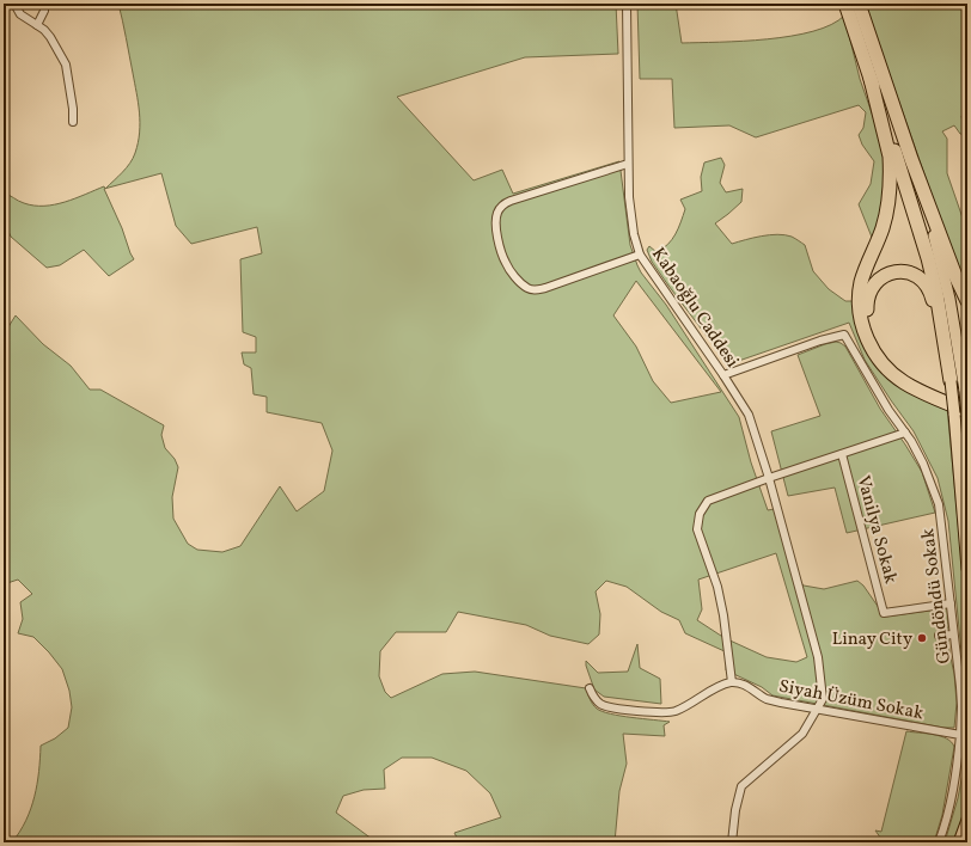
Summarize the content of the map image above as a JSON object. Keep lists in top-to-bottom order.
{
  "streets": {
    "street": [
      "Kabaoğlu Caddesi",
      "Vanilya Sokak",
      "Gündöndü Sokak",
      "Siyah Üzüm Sokak"
    ]
  },
  "crossings": [
    ["Kabaoğlu Caddesi", "Gündöndü Sokak"],
    ["Kabaoğlu Caddesi", "Siyah Üzüm Sokak"],
    ["Vanilya Sokak", "Gündöndü Sokak"],
    ["Gündöndü Sokak", "Siyah Üzüm Sokak"]
  ],
  "places": ["Linay City"]
}
